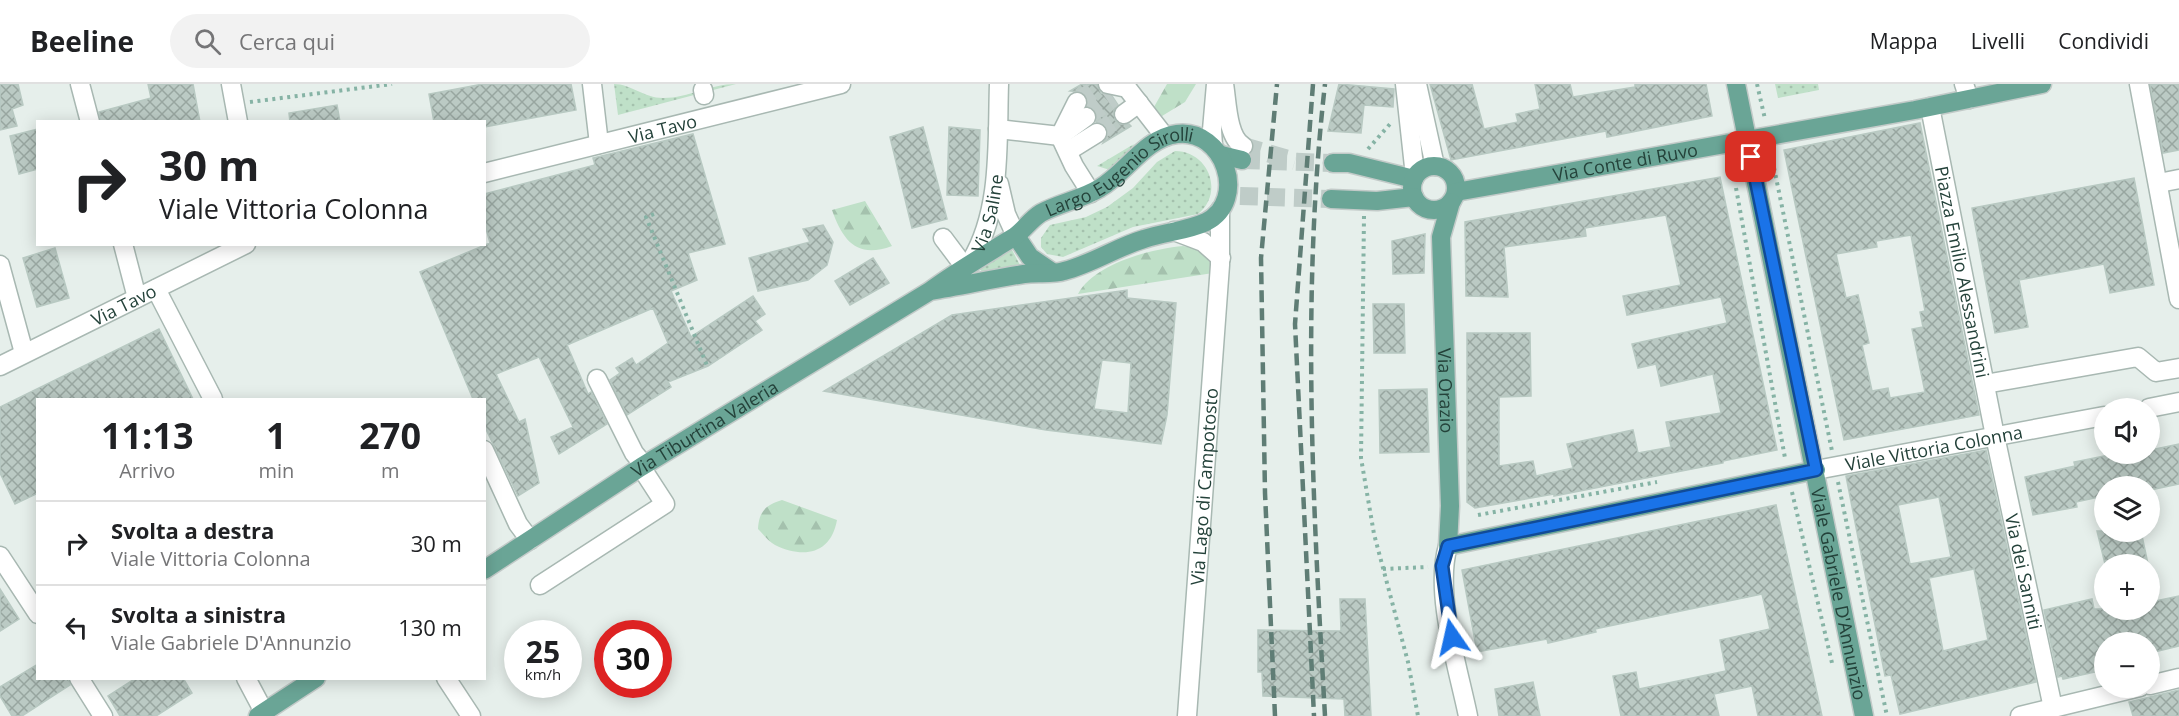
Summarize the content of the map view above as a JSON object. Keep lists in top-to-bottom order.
{
  "streets": {
    "main road": [
      "Via Conte di Ruvo",
      "Largo Eugenio Sirolli",
      "Via Orazio",
      "Via Tiburtina Valeria",
      "Viale Vittoria Colonna",
      "Viale Gabriele D'Annunzio"
    ],
    "street": [
      "Via Tavo",
      "Via Saline",
      "Piazza Emilio Alessandrini",
      "Via Lago di Campotosto",
      "Via dei Sanniti"
    ]
  },
  "crossings": [
    ["Via Conte di Ruvo", "Piazza Emilio Alessandrini"],
    ["Via Conte di Ruvo", "Via Orazio"],
    ["Via Conte di Ruvo", "Viale Gabriele D'Annunzio"],
    ["Largo Eugenio Sirolli", "Via Saline"],
    ["Largo Eugenio Sirolli", "Via Tiburtina Valeria"],
    ["Largo Eugenio Sirolli", "Via Lago di Campotosto"],
    ["Via Saline", "Via Tiburtina Valeria"],
    ["Piazza Emilio Alessandrini", "Viale Vittoria Colonna"],
    ["Piazza Emilio Alessandrini", "Via dei Sanniti"],
    ["Via Orazio", "Viale Vittoria Colonna"],
    ["Viale Vittoria Colonna", "Via dei Sanniti"],
    ["Viale Vittoria Colonna", "Viale Gabriele D'Annunzio"]
  ],
  "page": {
    "header": "Beeline",
    "search": "Cerca qui",
    "nav": ["Mappa", "Livelli", "Condividi"],
    "turn": ["30 m", "Viale Vittoria Colonna"],
    "map_buttons": ["+", "−"],
    "eta": [
      "11:13",
      "Arrivo",
      "1",
      "min",
      "270",
      "m"
    ],
    "list": [
      {
        "name": "Svolta a destra",
        "note": "Viale Vittoria Colonna",
        "value": "30 m"
      },
      {
        "name": "Svolta a sinistra",
        "note": "Viale Gabriele D'Annunzio",
        "value": "130 m"
      }
    ],
    "speed": "25 km/h",
    "limit": "30"
  }
}
